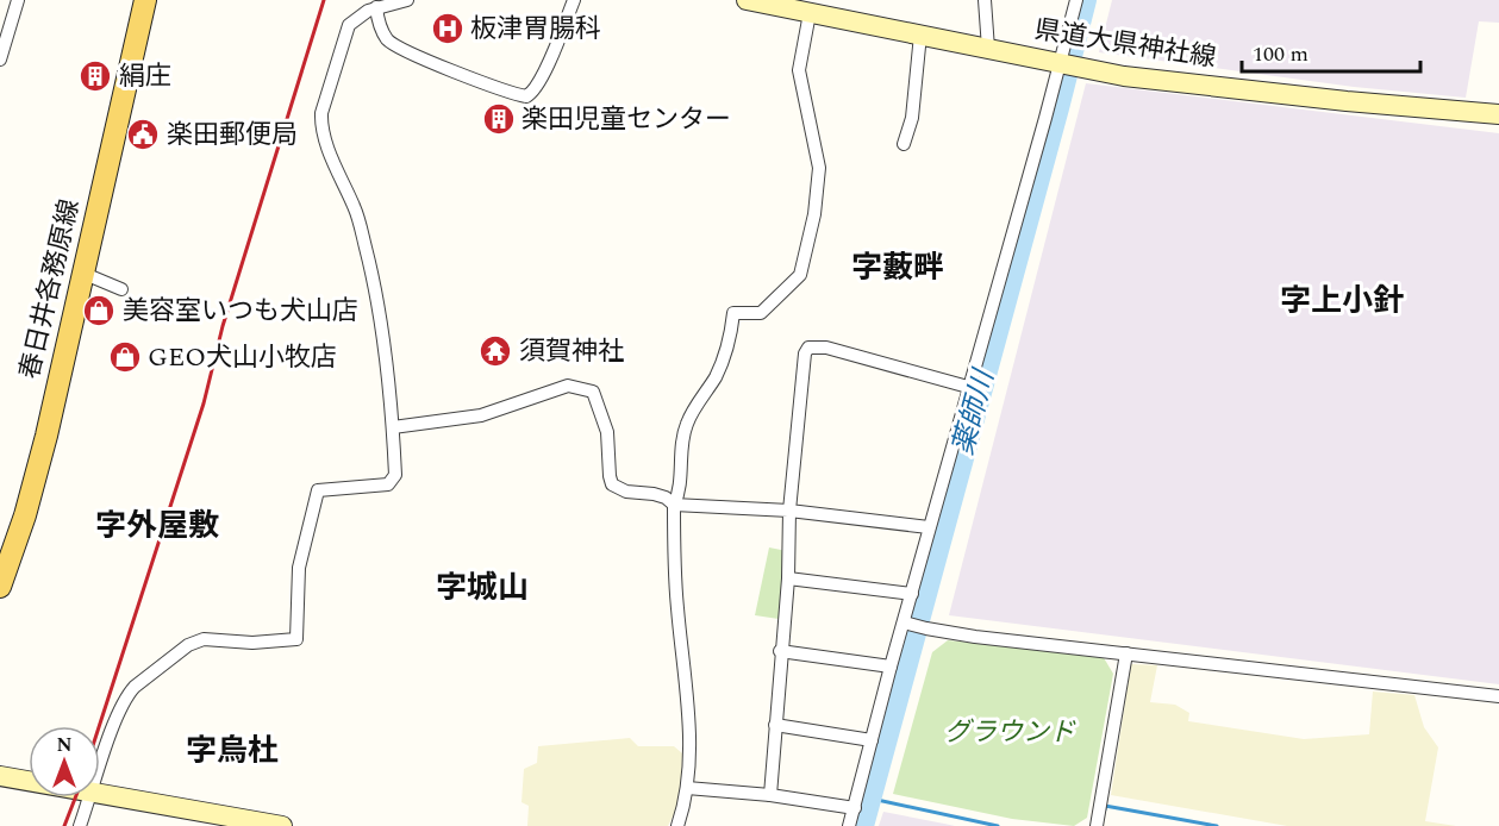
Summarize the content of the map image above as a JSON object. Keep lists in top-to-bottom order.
{
  "streets": {
    "main road": ["県道大県神社線", "春日井各務原線"]
  },
  "districts": [
    "字藪畔",
    "字上小針",
    "字外屋敷",
    "字城山",
    "字烏杜"
  ],
  "water": ["薬師川"],
  "parks": ["グラウンド"],
  "places": {
    "hospital": ["板津胃腸科"],
    "building": ["絹庄", "楽田児童センター"],
    "public building": ["楽田郵便局"],
    "shop": ["美容室いつも犬山店", "GEO犬山小牧店"],
    "temple": ["須賀神社"]
  },
  "scale_bar": "100 m",
  "north": "top"
}
